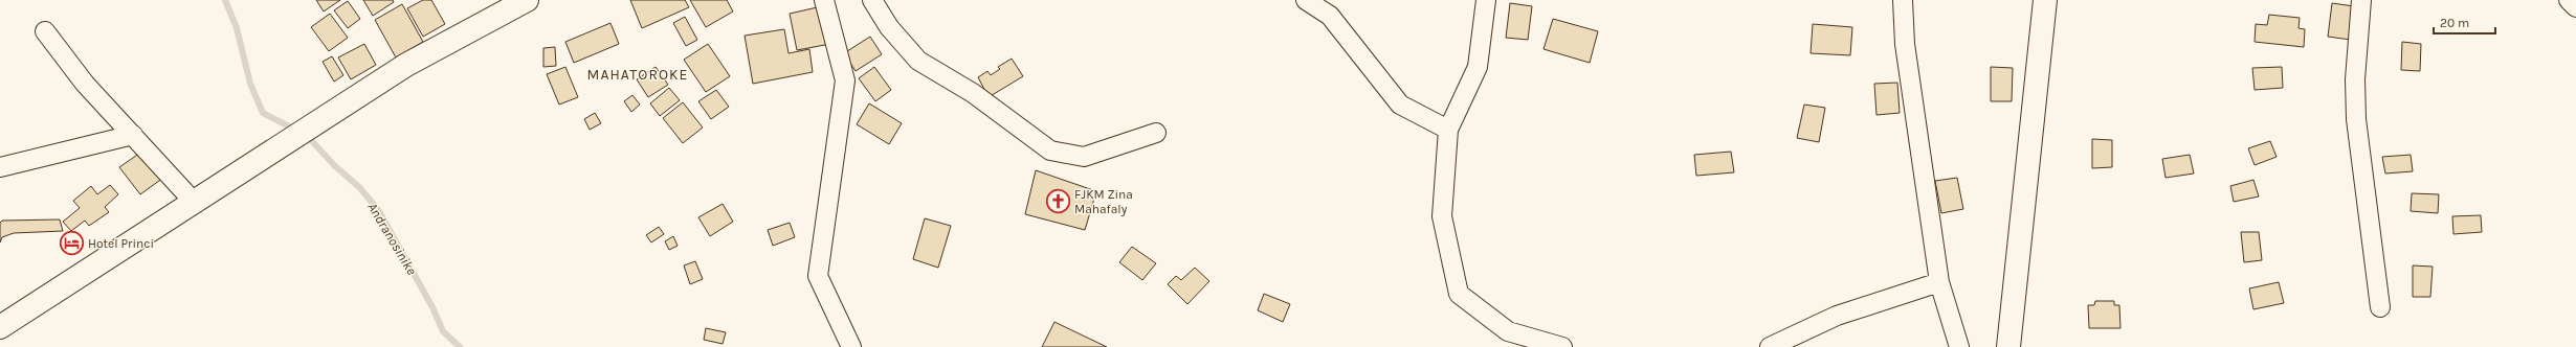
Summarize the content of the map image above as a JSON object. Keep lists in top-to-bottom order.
{
  "districts": ["MAHATOROKE"],
  "water": ["Andranosinike"],
  "places": {
    "church": ["FJKM Zina Mahafaly"],
    "hotel": ["Hotel Princi"]
  },
  "scale_bar": "20 m"
}
